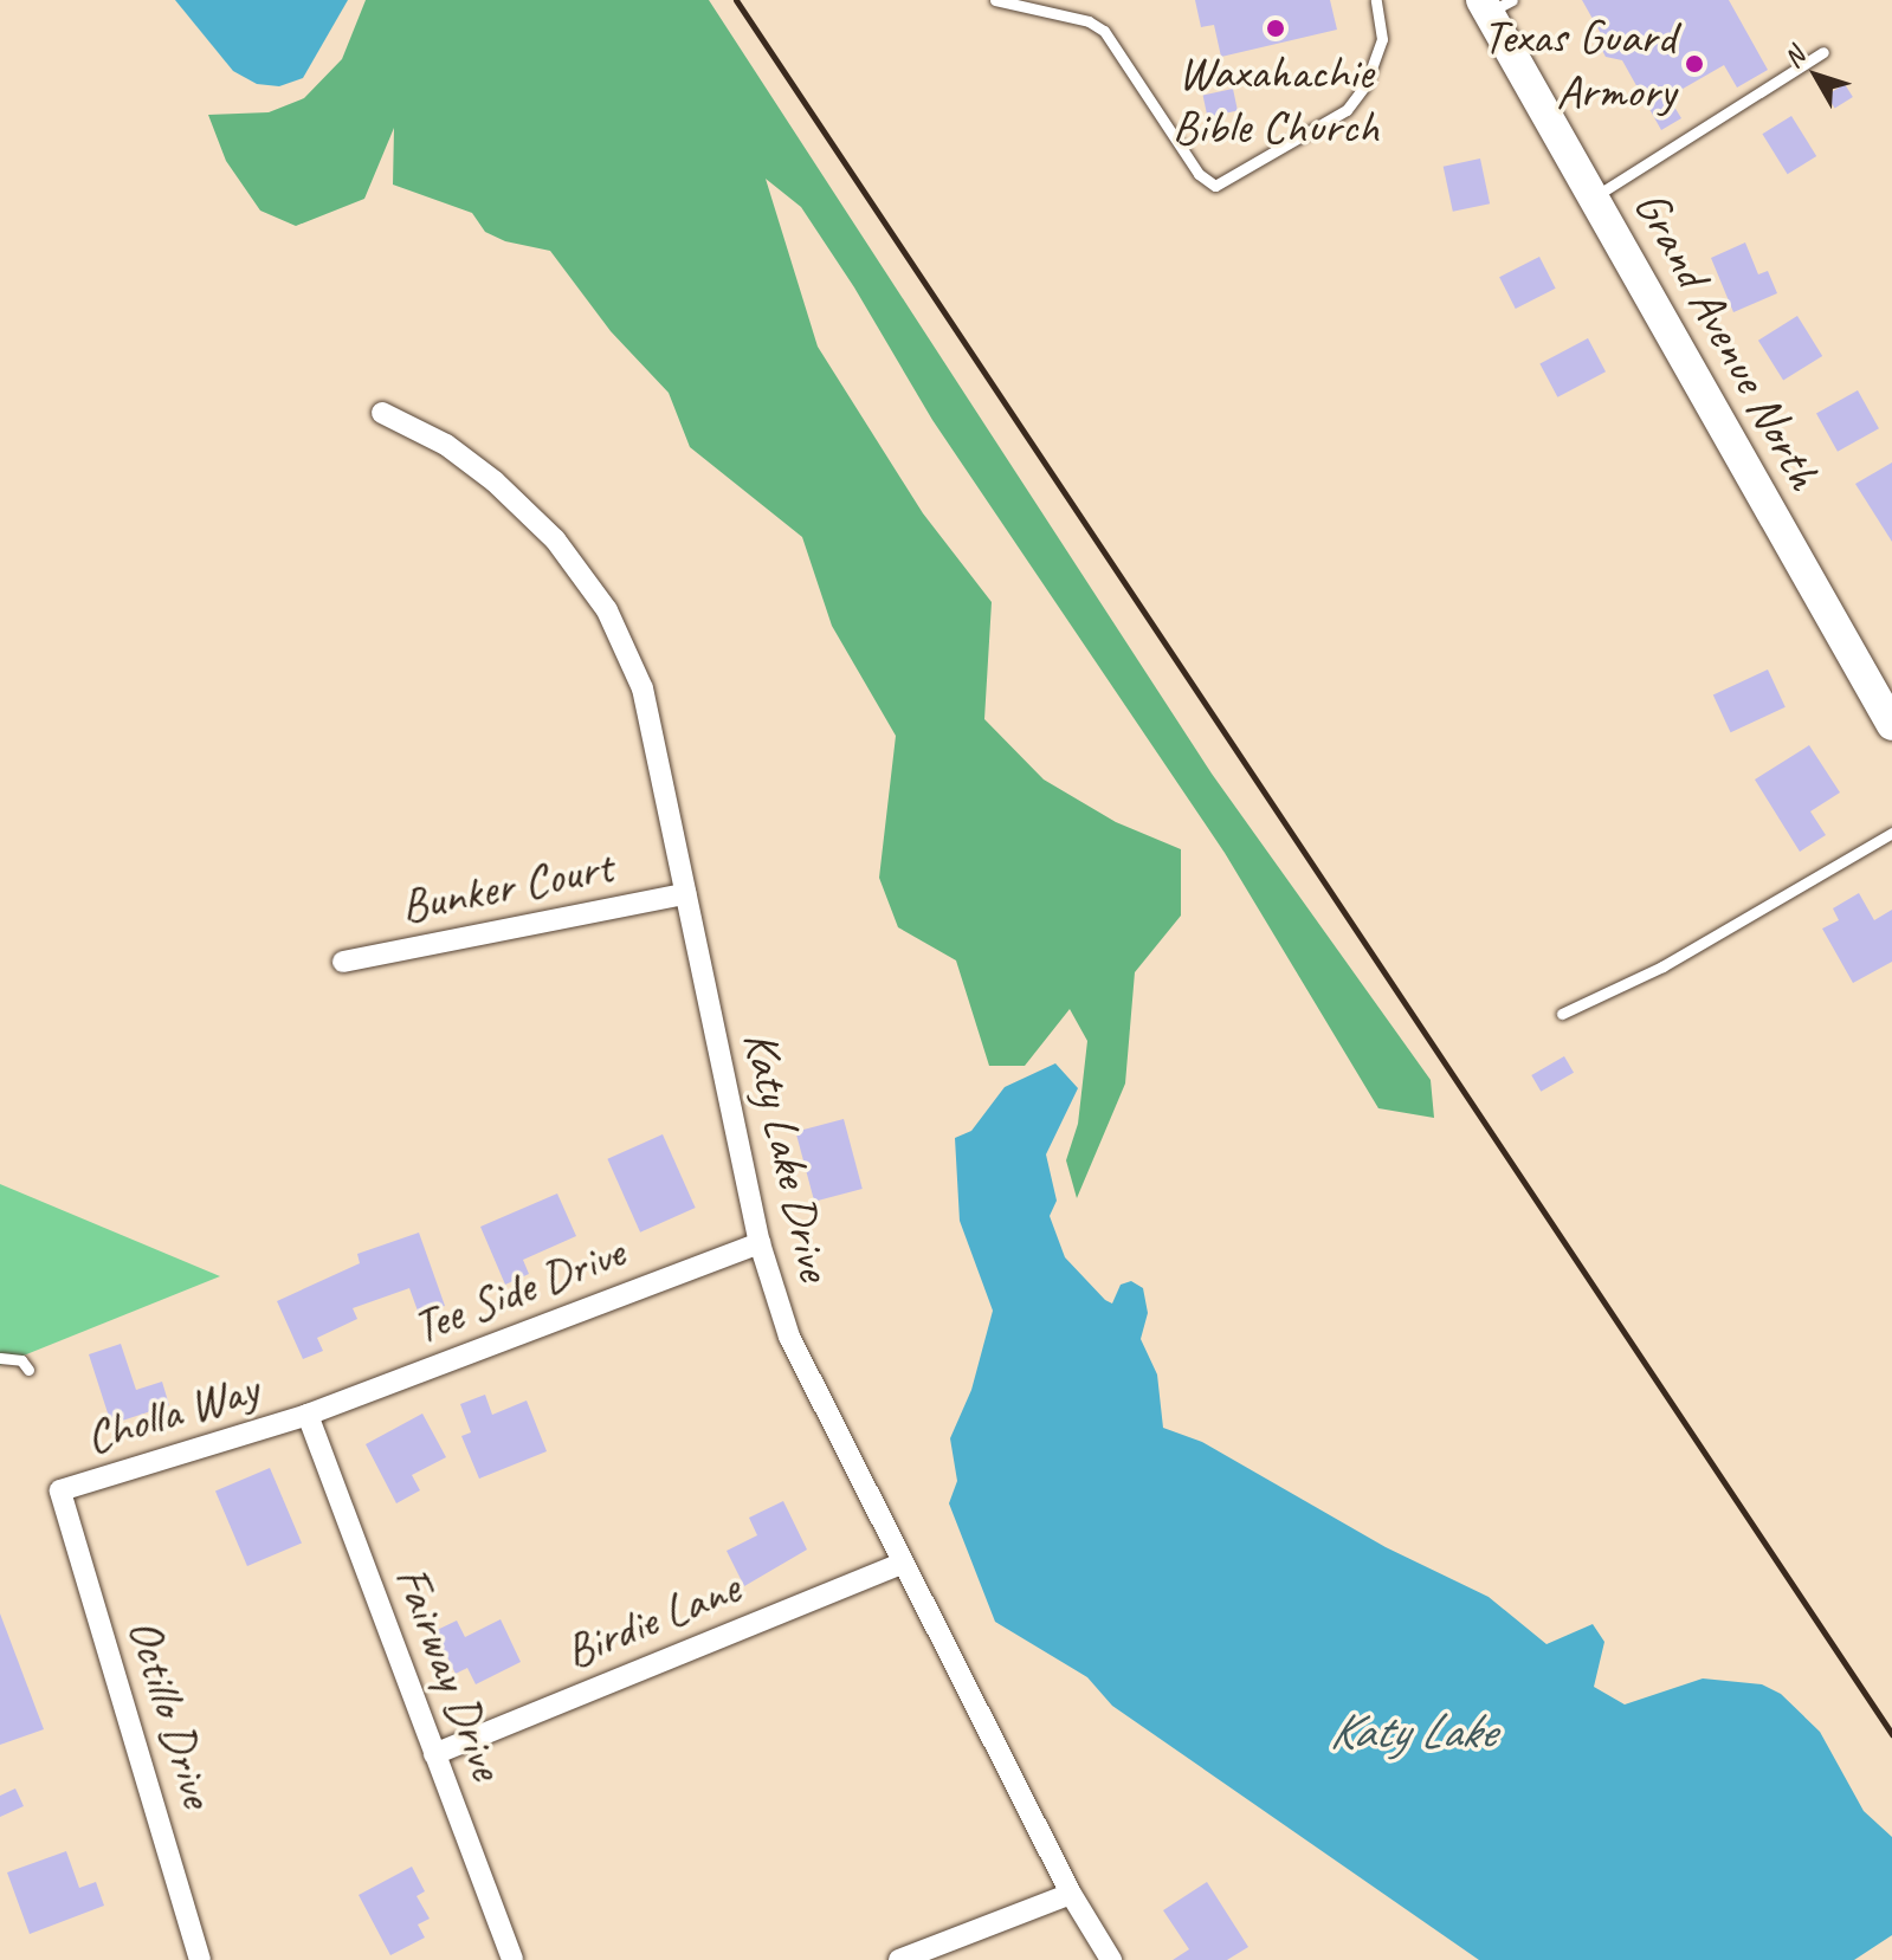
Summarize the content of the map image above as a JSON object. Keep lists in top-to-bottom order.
{
  "streets": {
    "main road": ["Grand Avenue North"],
    "street": [
      "Bunker Court",
      "Katy Lake Drive",
      "Tee Side Drive",
      "Cholla Way",
      "Birdie Lane",
      "Fairway Drive",
      "Octillo Drive"
    ]
  },
  "crossings": [
    ["Bunker Court", "Katy Lake Drive"],
    ["Katy Lake Drive", "Tee Side Drive"],
    ["Katy Lake Drive", "Birdie Lane"],
    ["Tee Side Drive", "Cholla Way"],
    ["Tee Side Drive", "Fairway Drive"],
    ["Cholla Way", "Fairway Drive"],
    ["Cholla Way", "Octillo Drive"],
    ["Birdie Lane", "Fairway Drive"]
  ],
  "water": ["Katy Lake"],
  "places": ["Waxahachie Bible Church", "Texas Guard Armory"],
  "north": "top left"
}
